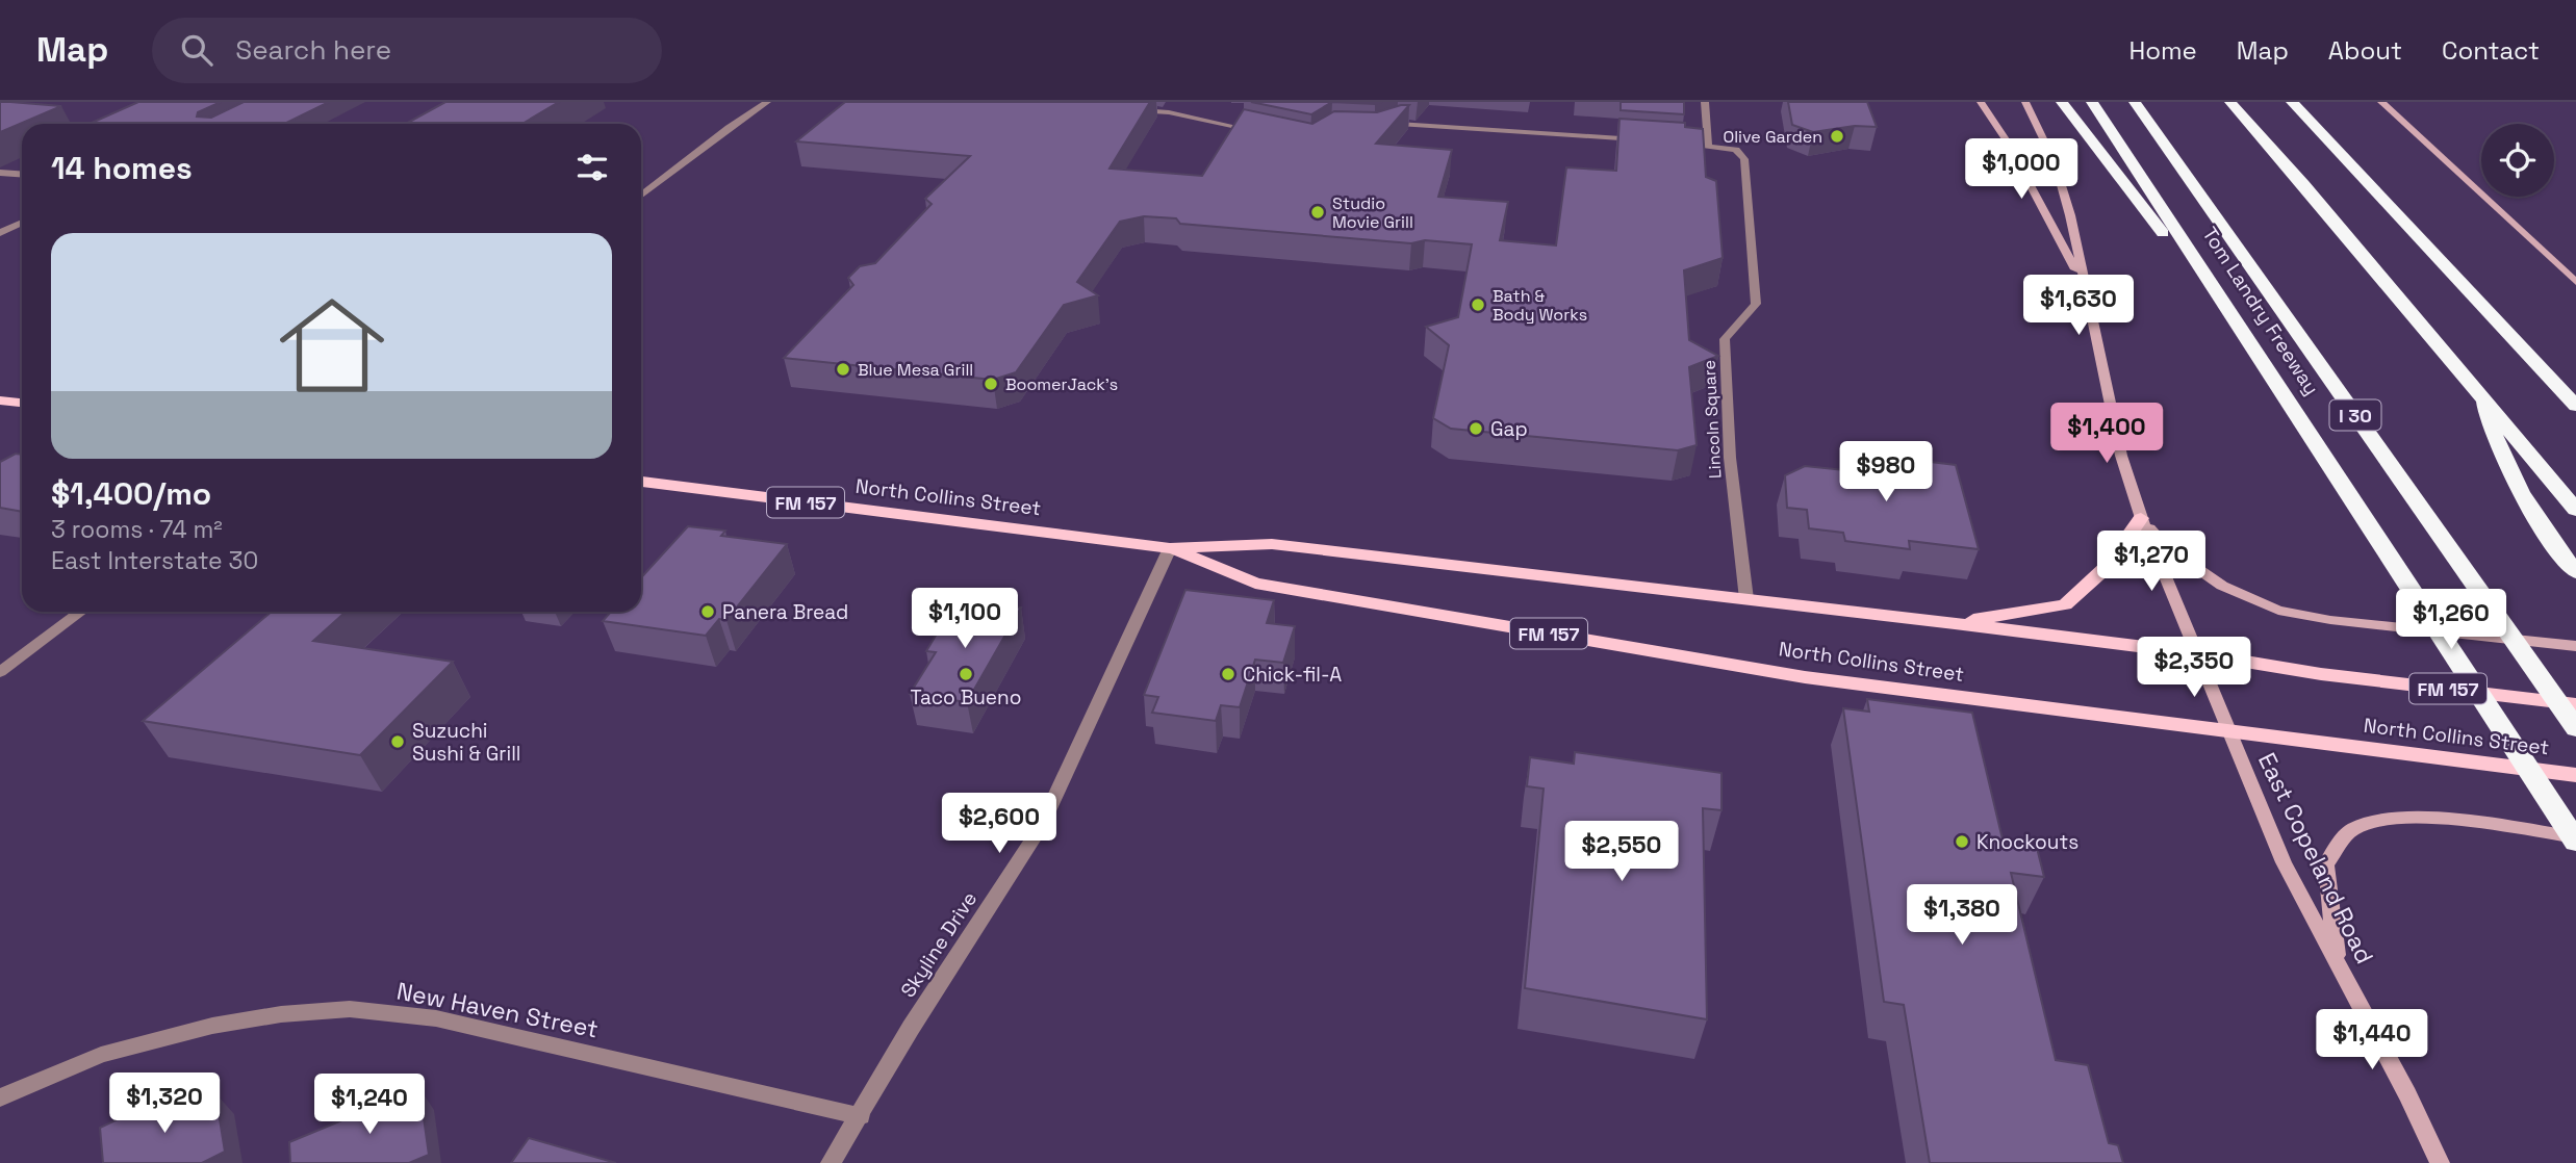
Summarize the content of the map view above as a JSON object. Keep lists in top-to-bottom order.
{
  "streets": {
    "highway": ["Tom Landry Freeway", "I 30"],
    "main road": ["North Collins Street", "FM 157", "East Copeland Road"],
    "street": ["Lincoln Square", "Skyline Drive", "New Haven Street"]
  },
  "crossings": [
    ["Lincoln Square", "North Collins Street"],
    ["North Collins Street", "East Copeland Road"],
    ["North Collins Street", "Skyline Drive"],
    ["Skyline Drive", "New Haven Street"]
  ],
  "places": [
    "Olive Garden",
    "Studio Movie Grill",
    "Bath & Body Works",
    "Blue Mesa Grill",
    "BoomerJack's",
    "Gap",
    "Panera Bread",
    "Taco Bueno",
    "Chick-fil-A",
    "Suzuchi Sushi & Grill",
    "Knockouts"
  ],
  "page": {
    "header": "Map",
    "search": "Search here",
    "nav": [
      "Home",
      "Map",
      "About",
      "Contact"
    ],
    "heading": "14 homes",
    "price": [
      "$1,000",
      "$1,630",
      "$1,400",
      "$980",
      "$1,270",
      "$1,100",
      "$1,260",
      "$2,350",
      "$2,600",
      "$2,550",
      "$1,380",
      "$1,440",
      "$1,320",
      "$1,240"
    ],
    "list": [
      {
        "name": "$1,400/mo",
        "note": "3 rooms · 74 m² · East Interstate 30"
      }
    ]
  }
}
